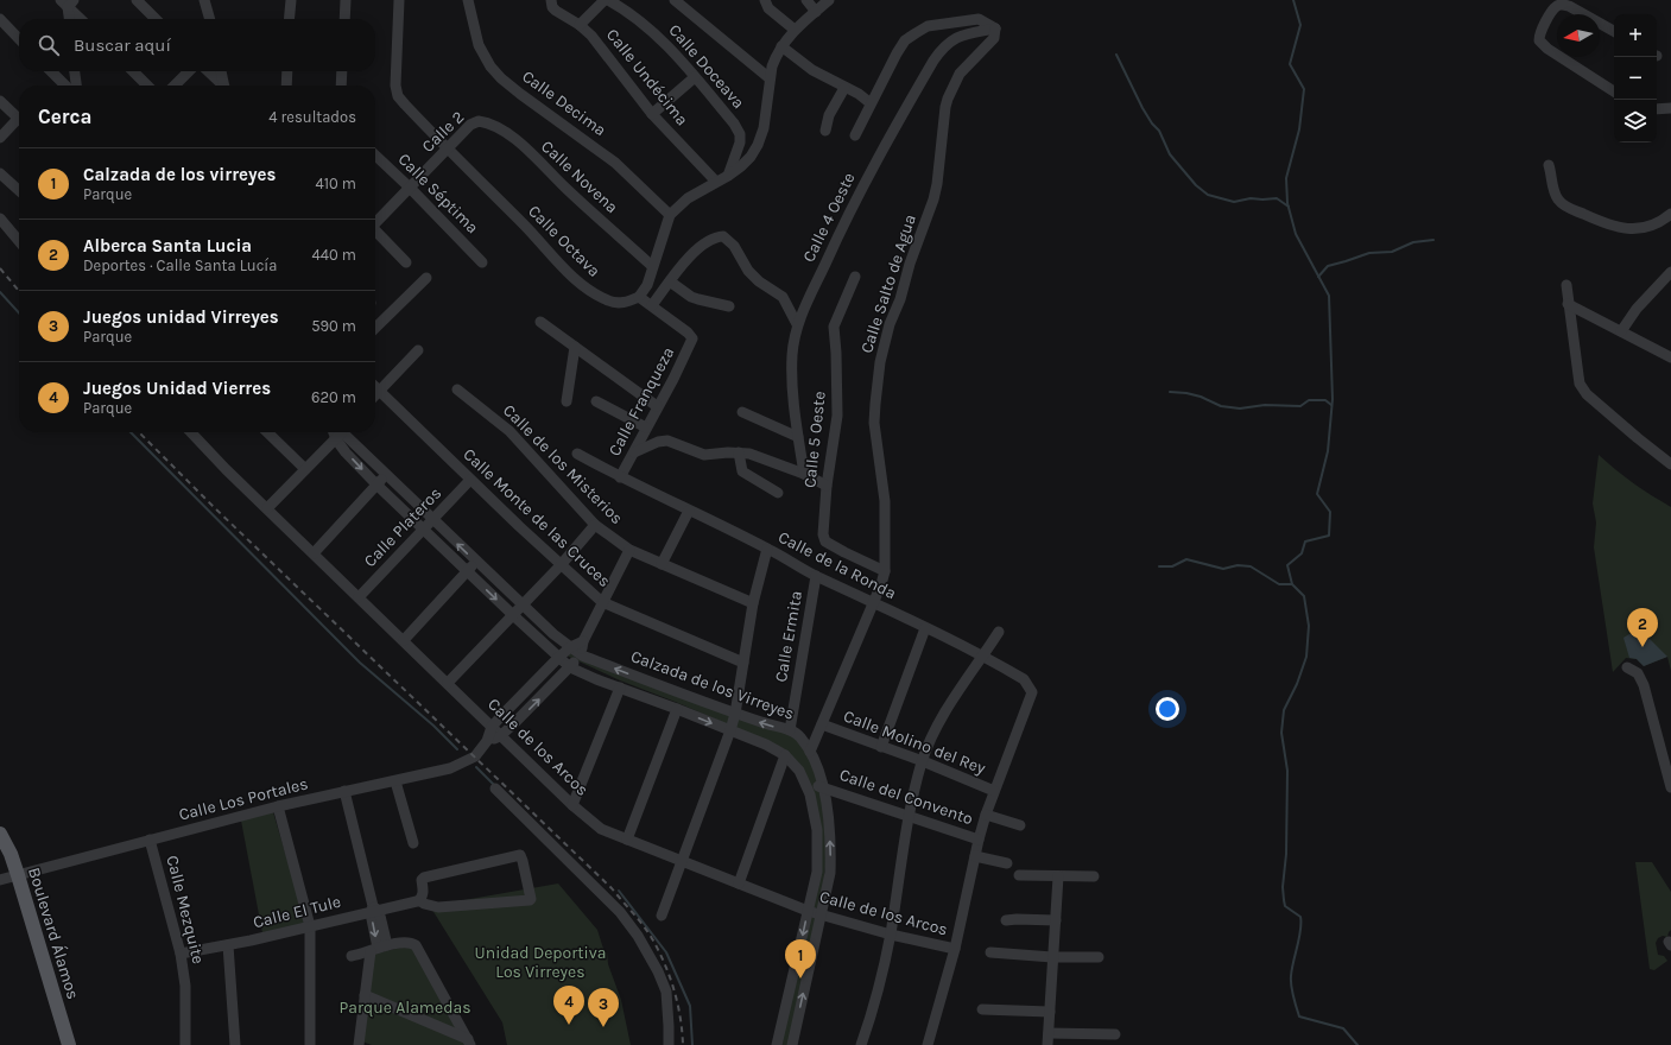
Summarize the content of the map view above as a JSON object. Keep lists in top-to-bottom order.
{
  "streets": {
    "main road": ["Boulevard Álamos"],
    "street": [
      "Calle Doceava",
      "Calle Undécima",
      "Calle Decima",
      "Calle 2",
      "Calle Novena",
      "Calle Séptima",
      "Calle 4 Oeste",
      "Calle Octava",
      "Calle Salto de Agua",
      "Calle Franqueza",
      "Calle 5 Oeste",
      "Calle de los Misterios",
      "Calle Monte de las Cruces",
      "Calle Plateros",
      "Calle de la Ronda",
      "Calle Ermita",
      "Calzada de los Virreyes",
      "Calle Molino del Rey",
      "Calle de los Arcos",
      "Calle del Convento",
      "Calle Los Portales",
      "Calle Mezquite",
      "Calle El Tule"
    ]
  },
  "crossings": [
    ["Calle 2", "Calle Novena"],
    ["Calle 2", "Calle Séptima"],
    ["Calle 2", "Calle Octava"],
    ["Calle 4 Oeste", "Calle Salto de Agua"],
    ["Calle Salto de Agua", "Calle 5 Oeste"],
    ["Calle Salto de Agua", "Calle de la Ronda"],
    ["Calle Salto de Agua", "Calzada de los Virreyes"],
    ["Calle Salto de Agua", "Calle Molino del Rey"],
    ["Calle Franqueza", "Calle de la Ronda"],
    ["Calle Monte de las Cruces", "Calle Plateros"],
    ["Calle Plateros", "Calle de los Arcos"],
    ["Calle de la Ronda", "Calle Ermita"],
    ["Calle de la Ronda", "Calle Molino del Rey"],
    ["Calle Ermita", "Calzada de los Virreyes"],
    ["Calzada de los Virreyes", "Calle de los Arcos"],
    ["Calzada de los Virreyes", "Calle del Convento"],
    ["Calzada de los Virreyes", "Calle Los Portales"],
    ["Calle de los Arcos", "Calle Los Portales"],
    ["Calle Los Portales", "Calle Mezquite"],
    ["Calle Los Portales", "Boulevard Álamos"],
    ["Calle Mezquite", "Calle El Tule"]
  ],
  "parks": ["Unidad Deportiva Los Virreyes", "Parque Alamedas"],
  "north": "left",
  "page": {
    "map_buttons": ["+", "−"],
    "search": "Buscar aquí",
    "heading": ["Cerca", "4 resultados"],
    "list": [
      {
        "mark": "1",
        "name": "Calzada de los virreyes",
        "note": "Parque",
        "value": "410 m"
      },
      {
        "mark": "2",
        "name": "Alberca Santa Lucia",
        "note": "Deportes · Calle Santa Lucía",
        "value": "440 m"
      },
      {
        "mark": "3",
        "name": "Juegos unidad Virreyes",
        "note": "Parque",
        "value": "590 m"
      },
      {
        "mark": "4",
        "name": "Juegos Unidad Vierres",
        "note": "Parque",
        "value": "620 m"
      }
    ],
    "pins": [
      "2",
      "1",
      "4",
      "3"
    ]
  }
}
